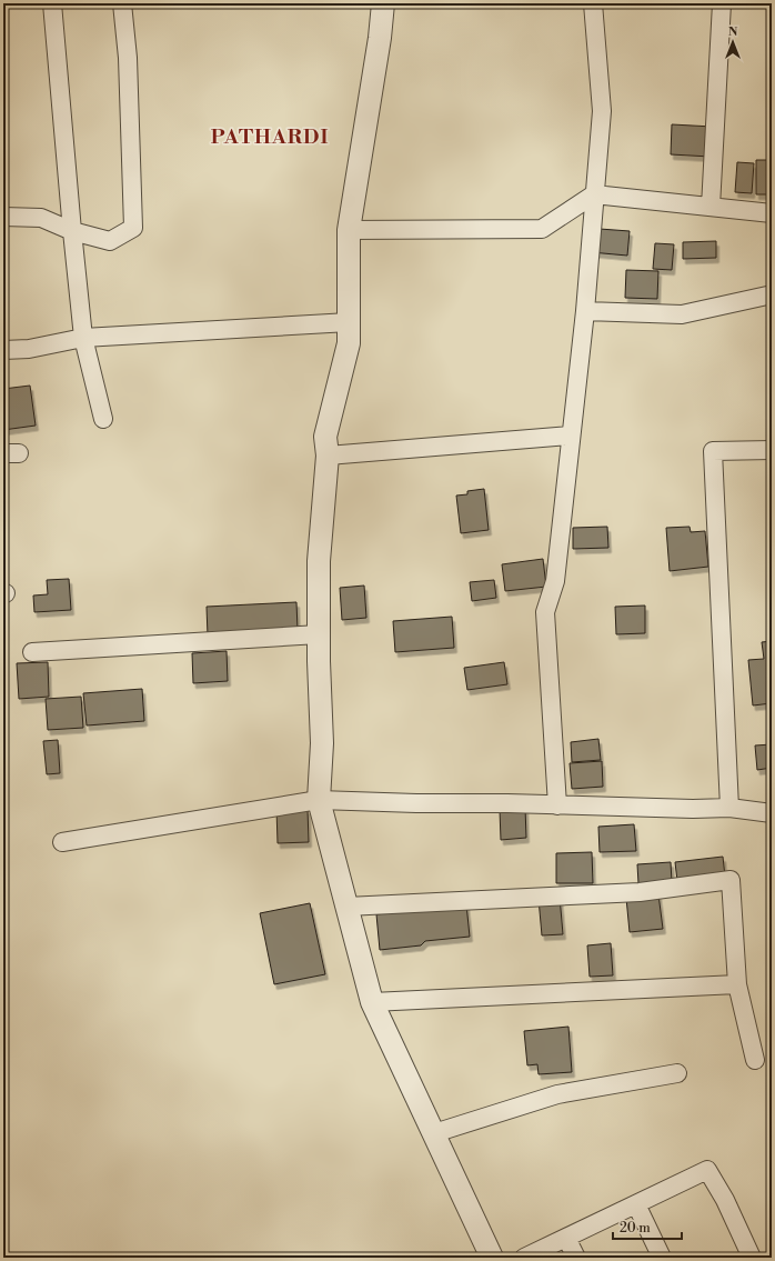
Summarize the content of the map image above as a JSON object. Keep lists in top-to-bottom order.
{
  "districts": ["PATHARDI"],
  "scale_bar": "20 m",
  "north": "top"
}
